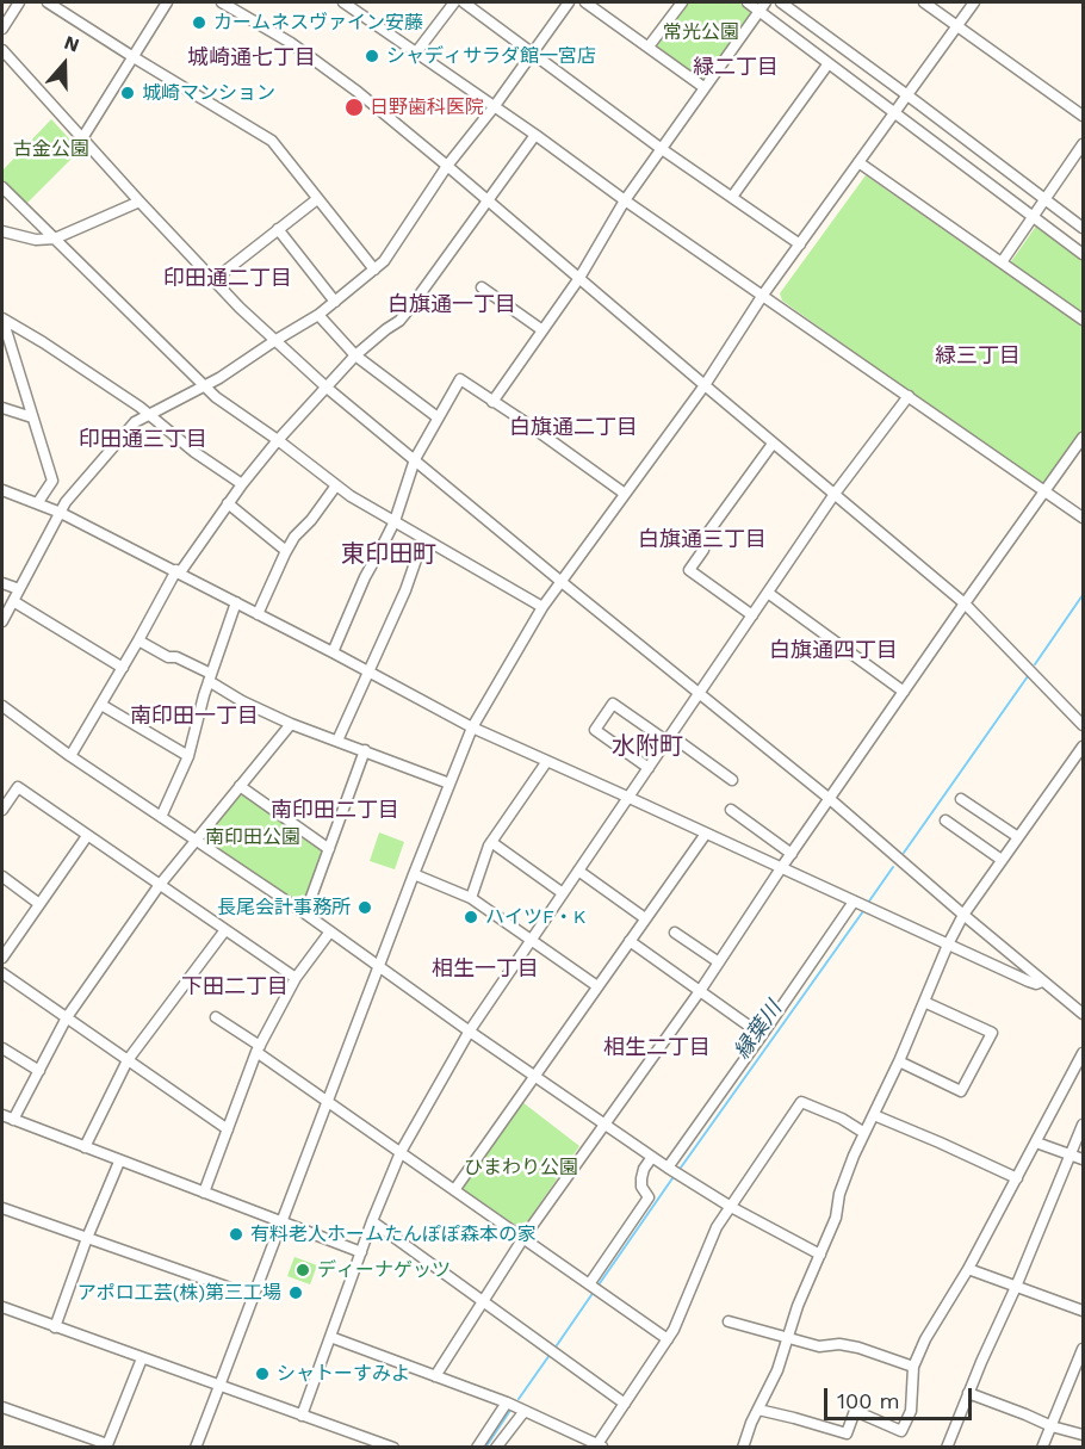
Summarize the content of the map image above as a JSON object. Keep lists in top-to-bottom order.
{
  "districts": [
    "城崎通七丁目",
    "緑二丁目",
    "印田通二丁目",
    "白旗通一丁目",
    "緑三丁目",
    "白旗通二丁目",
    "印田通三丁目",
    "白旗通三丁目",
    "東印田町",
    "白旗通四丁目",
    "南印田一丁目",
    "水附町",
    "南印田二丁目",
    "相生一丁目",
    "下田二丁目",
    "相生二丁目"
  ],
  "water": ["縁葉川"],
  "parks": [
    "常光公園",
    "古金公園",
    "南印田公園",
    "ひまわり公園"
  ],
  "places": [
    "カームネスヴァイン安藤",
    "シャディサラダ館一宮店",
    "城崎マンション",
    "日野歯科医院",
    "長尾会計事務所",
    "ハイツF・K",
    "有料老人ホームたんぽぽ森本の家",
    "ディーナゲッツ",
    "アポロ工芸(株)第三工場",
    "シャトーすみよ"
  ],
  "scale_bar": "100 m",
  "north": "top"
}
